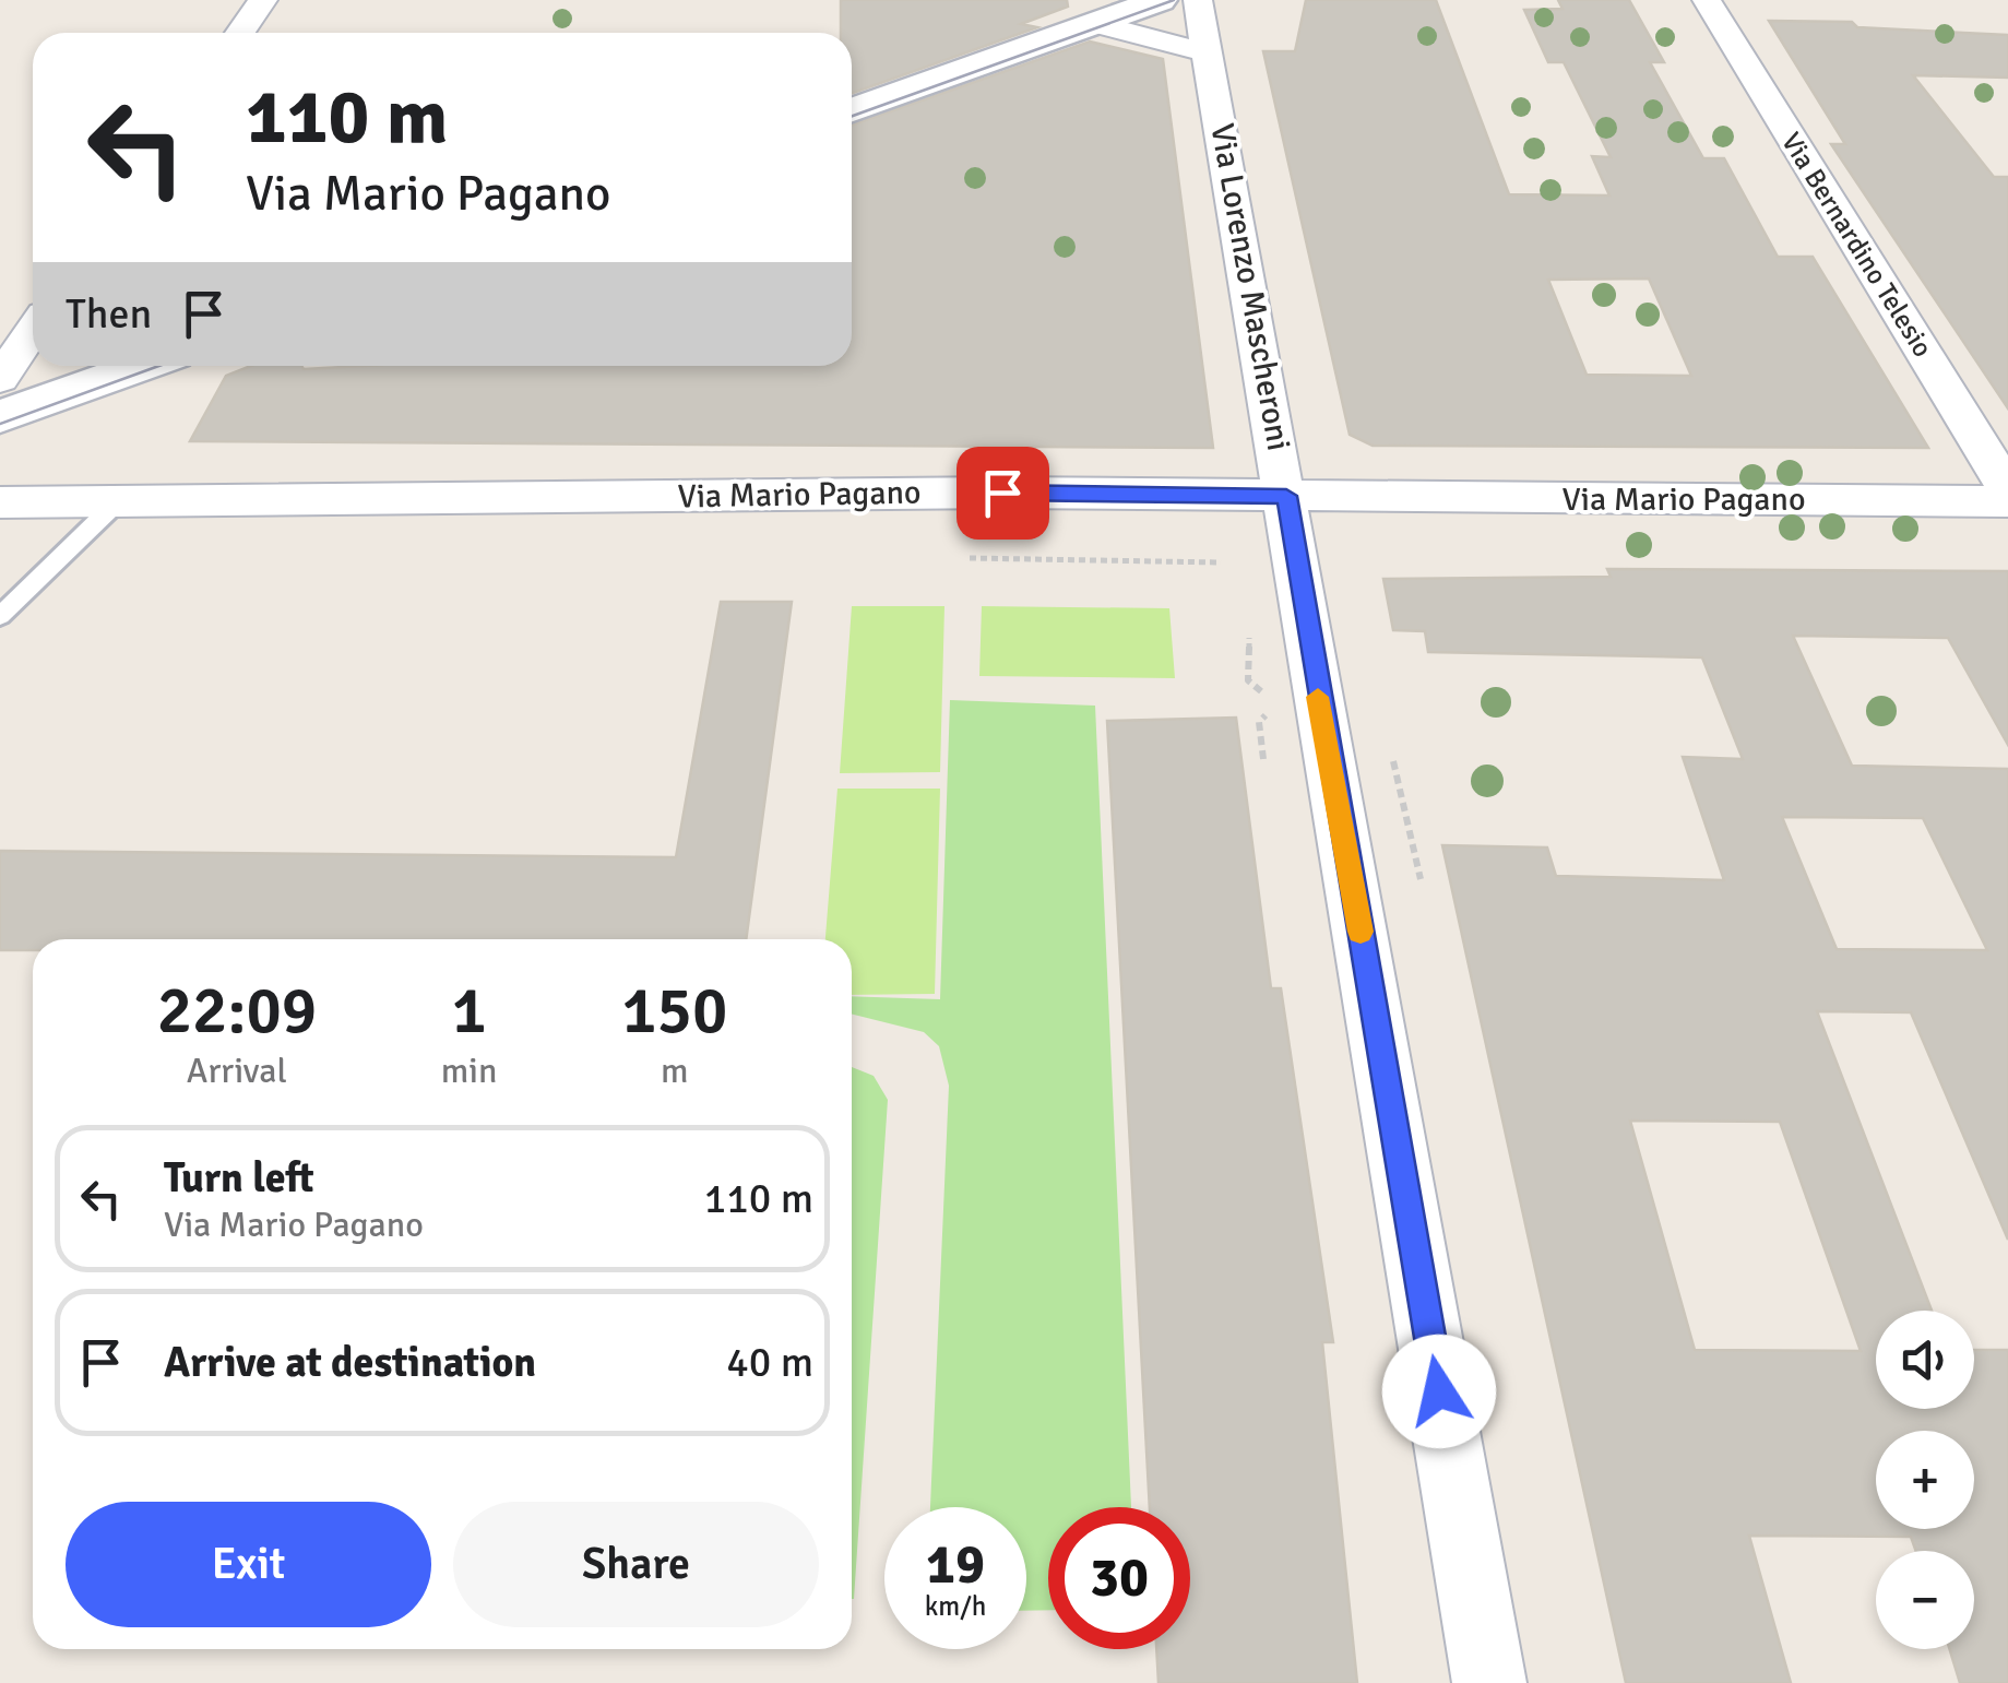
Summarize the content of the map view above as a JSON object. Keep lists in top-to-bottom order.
{
  "streets": {
    "street": ["Via Bernardino Telesio", "Via Lorenzo Mascheroni", "Via Mario Pagano"]
  },
  "crossings": [
    ["Via Lorenzo Mascheroni", "Via Mario Pagano"]
  ],
  "page": {
    "turn": ["110 m", "Via Mario Pagano"],
    "then": "Then",
    "eta": [
      "22:09",
      "Arrival",
      "1",
      "min",
      "150",
      "m"
    ],
    "list": [
      {
        "name": "Turn left",
        "note": "Via Mario Pagano",
        "value": "110 m"
      },
      {
        "name": "Arrive at destination",
        "value": "40 m"
      }
    ],
    "map_buttons": ["+", "−"],
    "buttons": ["Exit", "Share"],
    "speed": "19 km/h",
    "limit": "30"
  }
}
